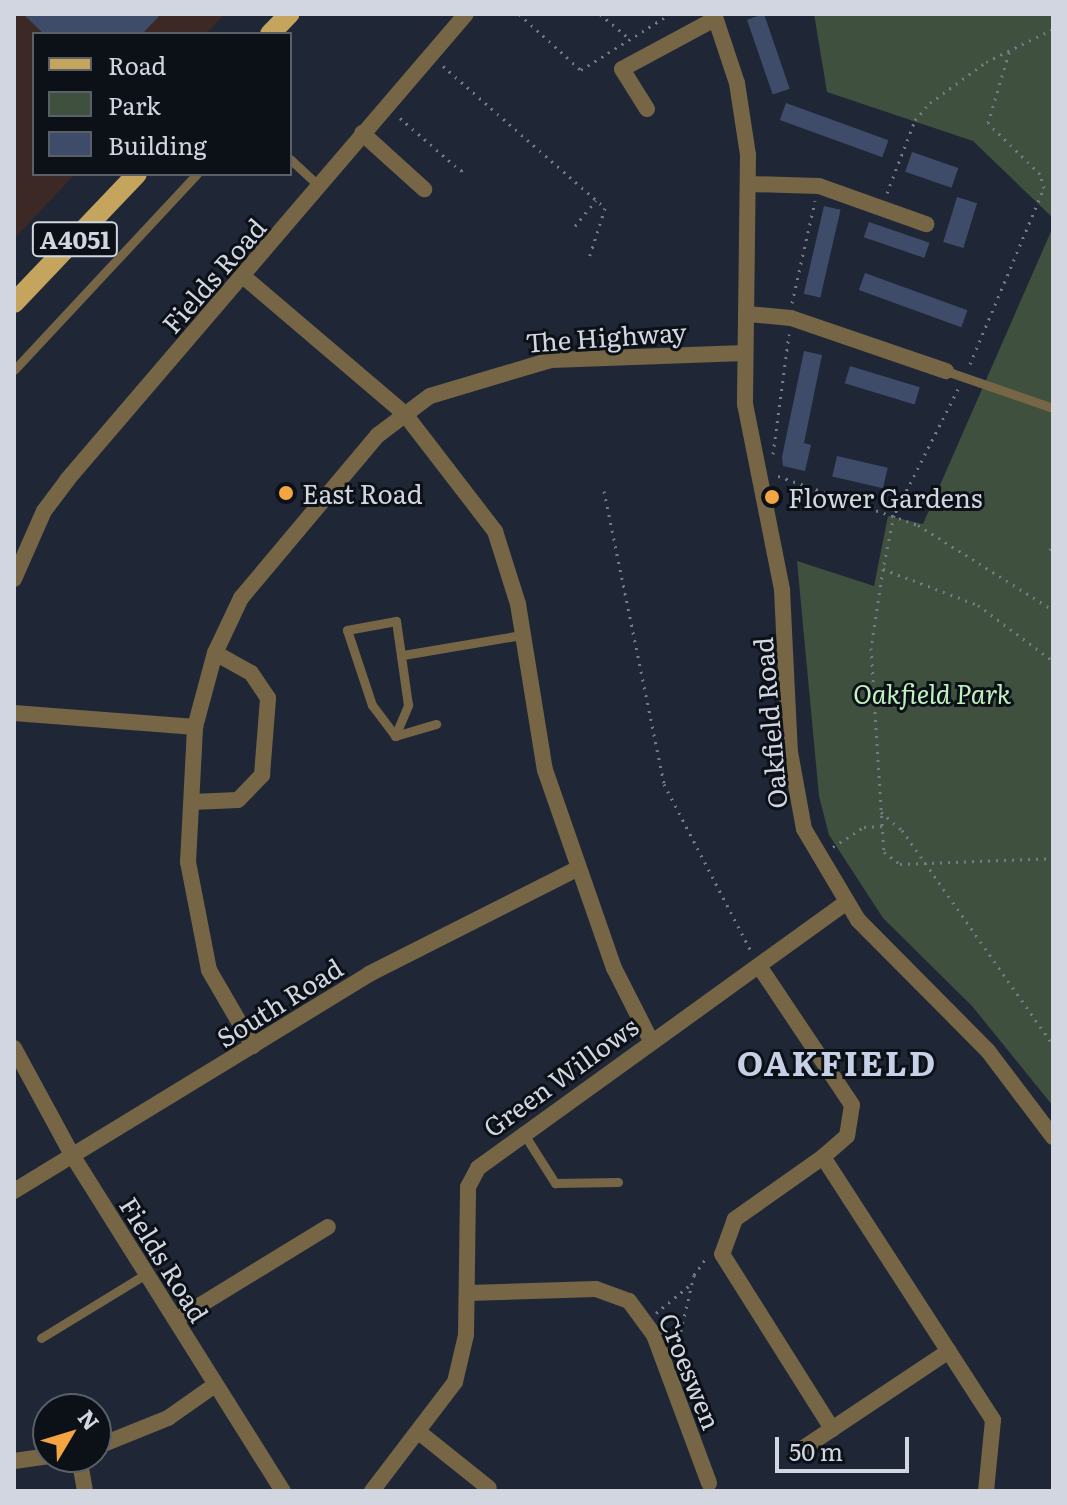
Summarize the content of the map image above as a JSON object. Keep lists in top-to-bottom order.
{
  "streets": {
    "main road": ["A4051"],
    "street": [
      "Fields Road",
      "The Highway",
      "Oakfield Road",
      "South Road",
      "Green Willows",
      "Croeswen"
    ]
  },
  "crossings": [
    ["Fields Road", "South Road"],
    ["The Highway", "Oakfield Road"],
    ["The Highway", "South Road"],
    ["Oakfield Road", "Green Willows"],
    ["Green Willows", "Croeswen"]
  ],
  "districts": ["OAKFIELD"],
  "parks": ["Oakfield Park"],
  "places": ["East Road", "Flower Gardens"],
  "legend": ["Road", "Park", "Building"],
  "scale_bar": "50 m",
  "north": "top right"
}
